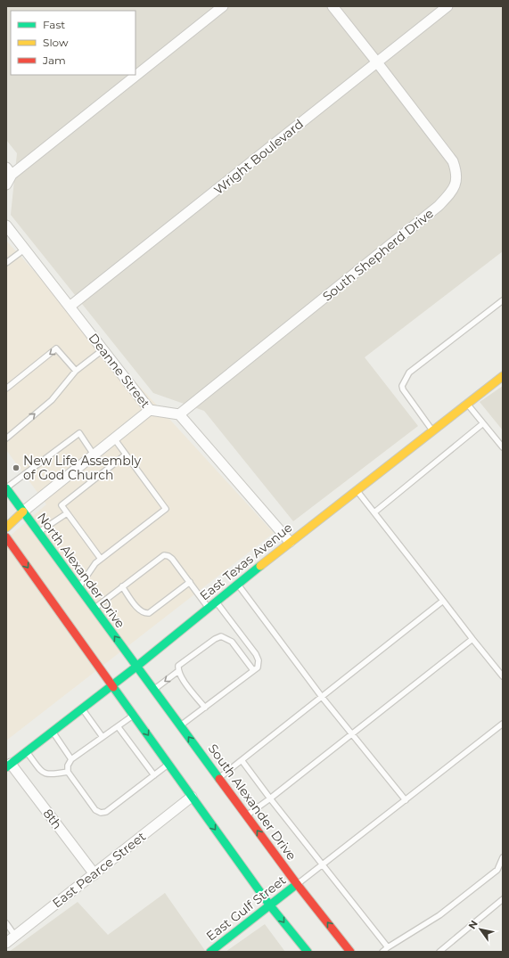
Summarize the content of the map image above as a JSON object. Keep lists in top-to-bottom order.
{
  "streets": {
    "main road": [
      "East Texas Avenue",
      "North Alexander Drive",
      "South Alexander Drive",
      "East Gulf Street"
    ],
    "street": [
      "Wright Boulevard",
      "South Shepherd Drive",
      "Deanne Street",
      "8th",
      "East Pearce Street"
    ]
  },
  "crossings": [
    ["Wright Boulevard", "South Shepherd Drive"],
    ["Wright Boulevard", "Deanne Street"],
    ["South Shepherd Drive", "Deanne Street"],
    ["East Texas Avenue", "North Alexander Drive"],
    ["East Texas Avenue", "South Alexander Drive"],
    ["East Texas Avenue", "8th"],
    ["North Alexander Drive", "South Alexander Drive"],
    ["South Alexander Drive", "East Gulf Street"],
    ["8th", "East Pearce Street"]
  ],
  "places": ["New Life Assembly of God Church"],
  "legend": ["Fast", "Slow", "Jam"],
  "north": "top left"
}
